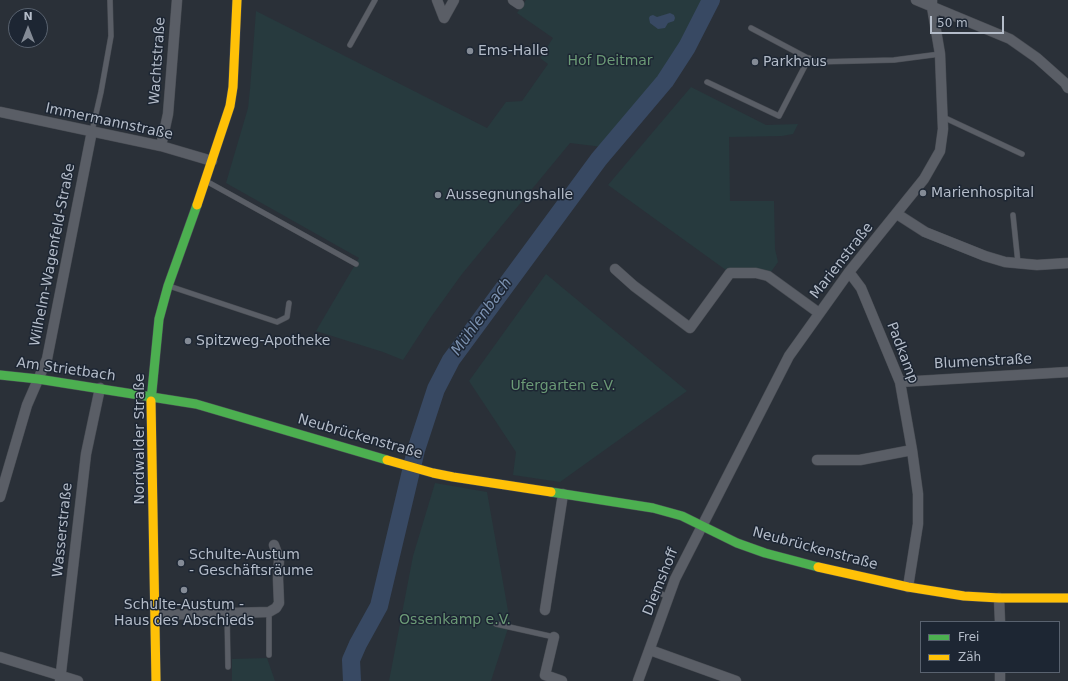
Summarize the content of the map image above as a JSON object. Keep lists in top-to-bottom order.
{
  "streets": {
    "street": [
      "Wachtstraße",
      "Immermannstraße",
      "Wilhelm-Wagenfeld-Straße",
      "Marienstraße",
      "Padkamp",
      "Blumenstraße",
      "Am Strietbach",
      "Neubrückenstraße",
      "Nordwalder Straße",
      "Wasserstraße",
      "Diemshoff"
    ]
  },
  "crossings": [
    ["Wachtstraße", "Immermannstraße"],
    ["Immermannstraße", "Wilhelm-Wagenfeld-Straße"],
    ["Immermannstraße", "Nordwalder Straße"],
    ["Wilhelm-Wagenfeld-Straße", "Am Strietbach"],
    ["Marienstraße", "Padkamp"],
    ["Marienstraße", "Neubrückenstraße"],
    ["Marienstraße", "Diemshoff"],
    ["Padkamp", "Blumenstraße"],
    ["Padkamp", "Neubrückenstraße"],
    ["Am Strietbach", "Neubrückenstraße"],
    ["Am Strietbach", "Nordwalder Straße"],
    ["Am Strietbach", "Wasserstraße"],
    ["Neubrückenstraße", "Nordwalder Straße"],
    ["Neubrückenstraße", "Diemshoff"]
  ],
  "water": ["Mühlenbach"],
  "parks": ["Hof Deitmar", "Ufergarten e.V.", "Ossenkamp e.V."],
  "places": [
    "Ems-Halle",
    "Parkhaus",
    "Marienhospital",
    "Aussegnungshalle",
    "Spitzweg-Apotheke",
    "Schulte-Austum - Geschäftsräume",
    "Schulte-Austum - Haus des Abschieds"
  ],
  "legend": ["Frei", "Zäh"],
  "scale_bar": "50 m",
  "north": "top"
}
